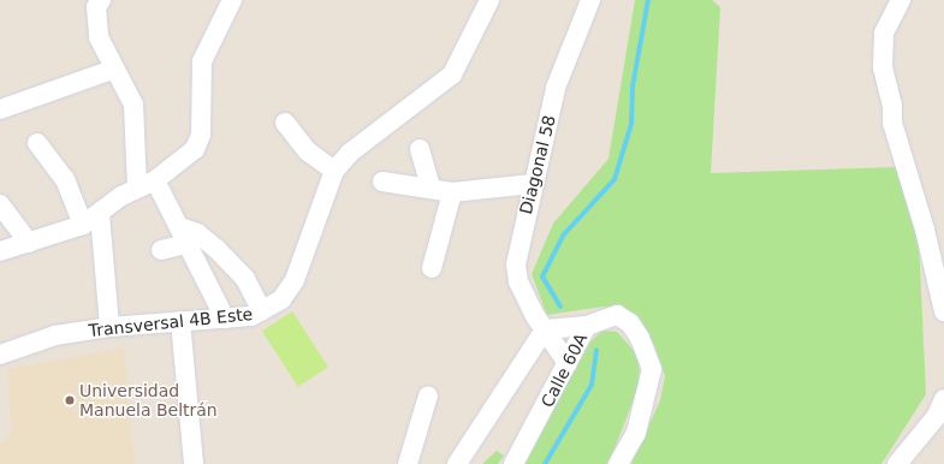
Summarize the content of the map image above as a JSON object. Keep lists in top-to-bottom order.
{
  "streets": {
    "street": ["Diagonal 58", "Transversal 4B Este", "Calle 60A"]
  },
  "crossings": [
    ["Diagonal 58", "Calle 60A"]
  ],
  "places": ["Universidad Manuela Beltrán"]
}
